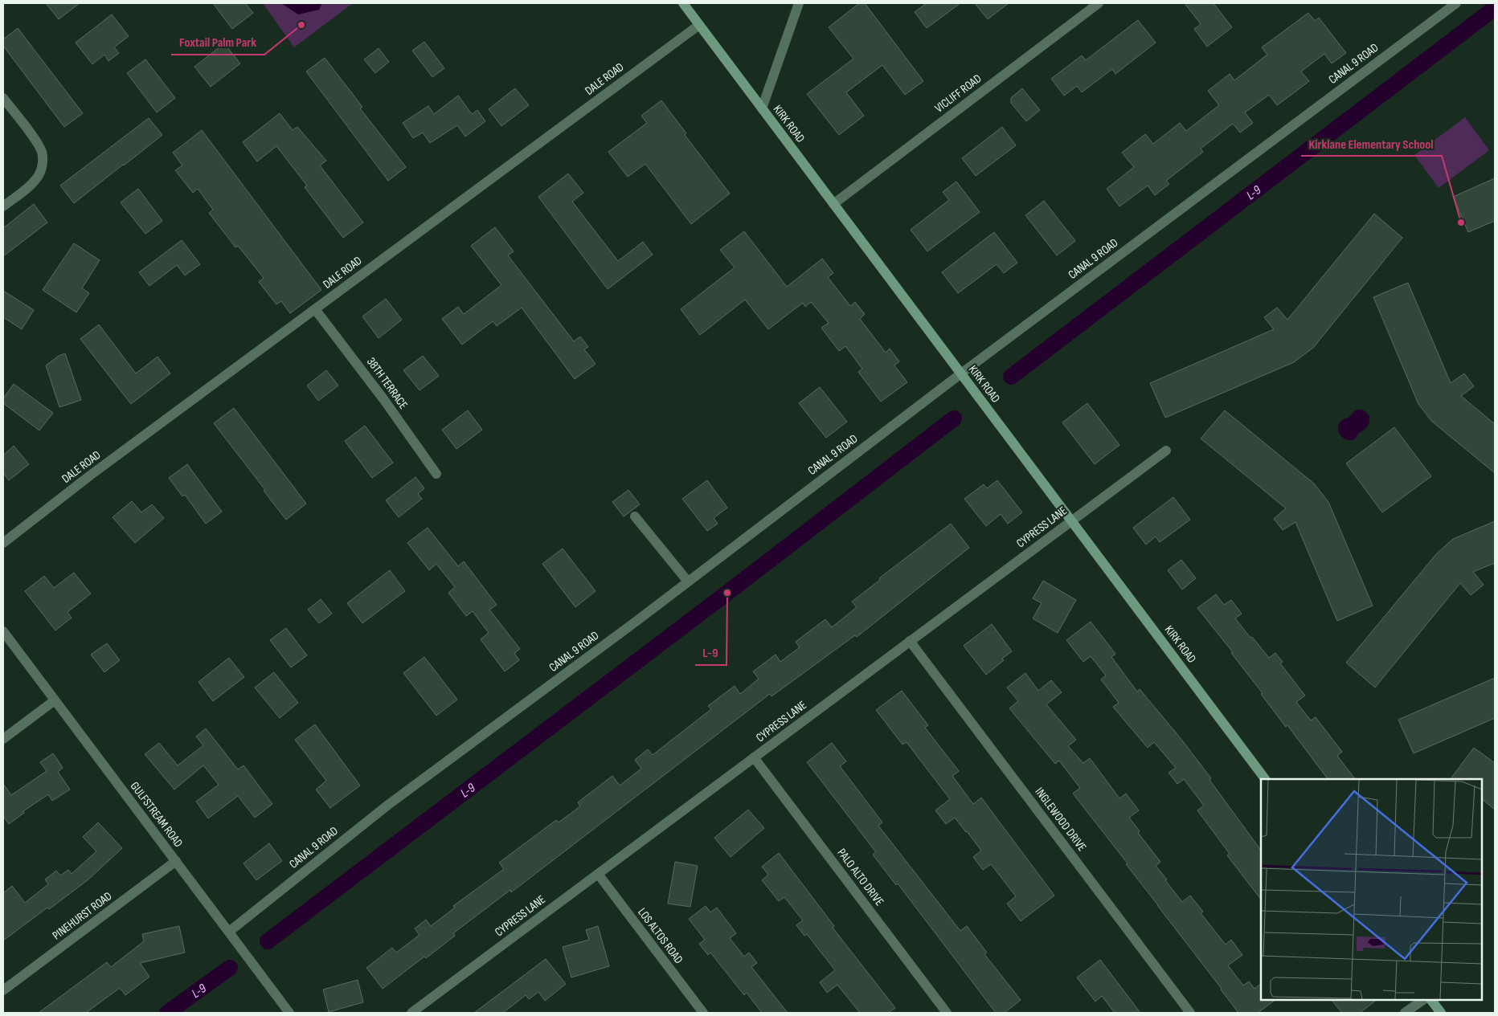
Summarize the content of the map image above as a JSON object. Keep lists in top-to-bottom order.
{
  "streets": {
    "street": [
      "CANAL 9 ROAD",
      "DALE ROAD",
      "VICLIFF ROAD",
      "KIRK ROAD",
      "38TH TERRACE",
      "CYPRESS LANE",
      "GULFSTREAM ROAD",
      "INGLEWOOD DRIVE",
      "PALO ALTO DRIVE",
      "PINEHURST ROAD",
      "LOS ALTOS ROAD"
    ]
  },
  "crossings": [
    ["CANAL 9 ROAD", "KIRK ROAD"],
    ["CANAL 9 ROAD", "GULFSTREAM ROAD"],
    ["DALE ROAD", "KIRK ROAD"],
    ["DALE ROAD", "38TH TERRACE"],
    ["VICLIFF ROAD", "KIRK ROAD"],
    ["KIRK ROAD", "CYPRESS LANE"],
    ["CYPRESS LANE", "INGLEWOOD DRIVE"],
    ["CYPRESS LANE", "PALO ALTO DRIVE"],
    ["CYPRESS LANE", "LOS ALTOS ROAD"],
    ["GULFSTREAM ROAD", "PINEHURST ROAD"]
  ],
  "water": ["L-9"],
  "places": ["Foxtail Palm Park", "Kirklane Elementary School", "L-9"]
}
